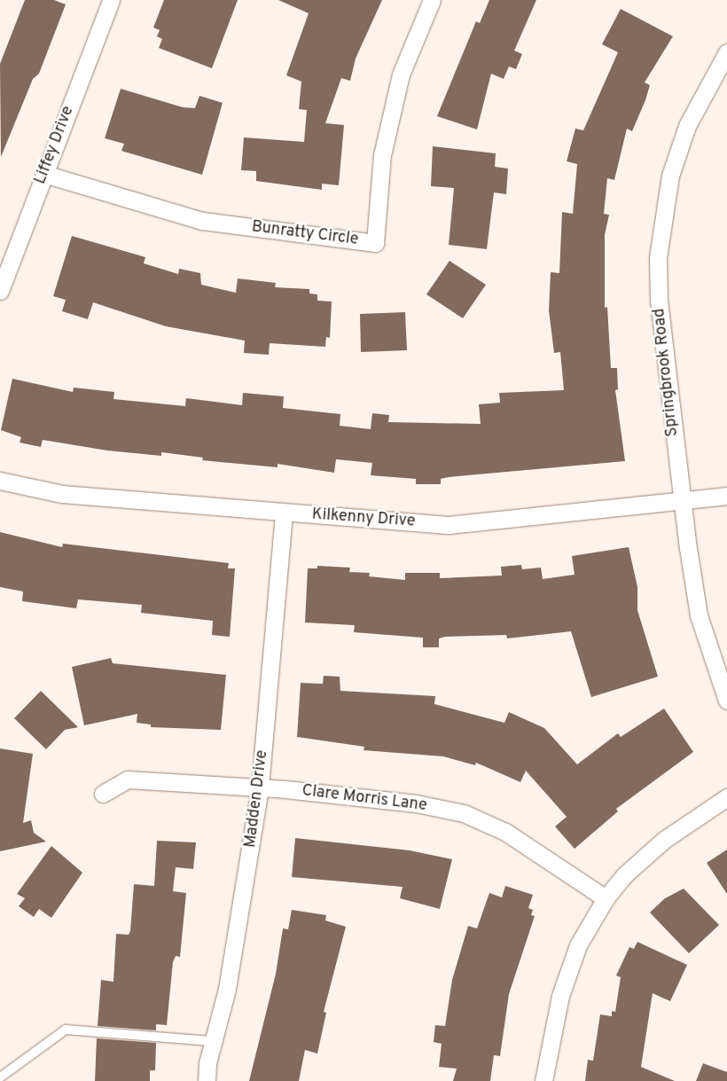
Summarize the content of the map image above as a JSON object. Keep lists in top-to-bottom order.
{
  "streets": {
    "street": [
      "Liffey Drive",
      "Bunratty Circle",
      "Springbrook Road",
      "Kilkenny Drive",
      "Madden Drive",
      "Clare Morris Lane"
    ]
  },
  "crossings": [
    ["Liffey Drive", "Bunratty Circle"],
    ["Springbrook Road", "Kilkenny Drive"],
    ["Kilkenny Drive", "Madden Drive"],
    ["Madden Drive", "Clare Morris Lane"]
  ]
}
